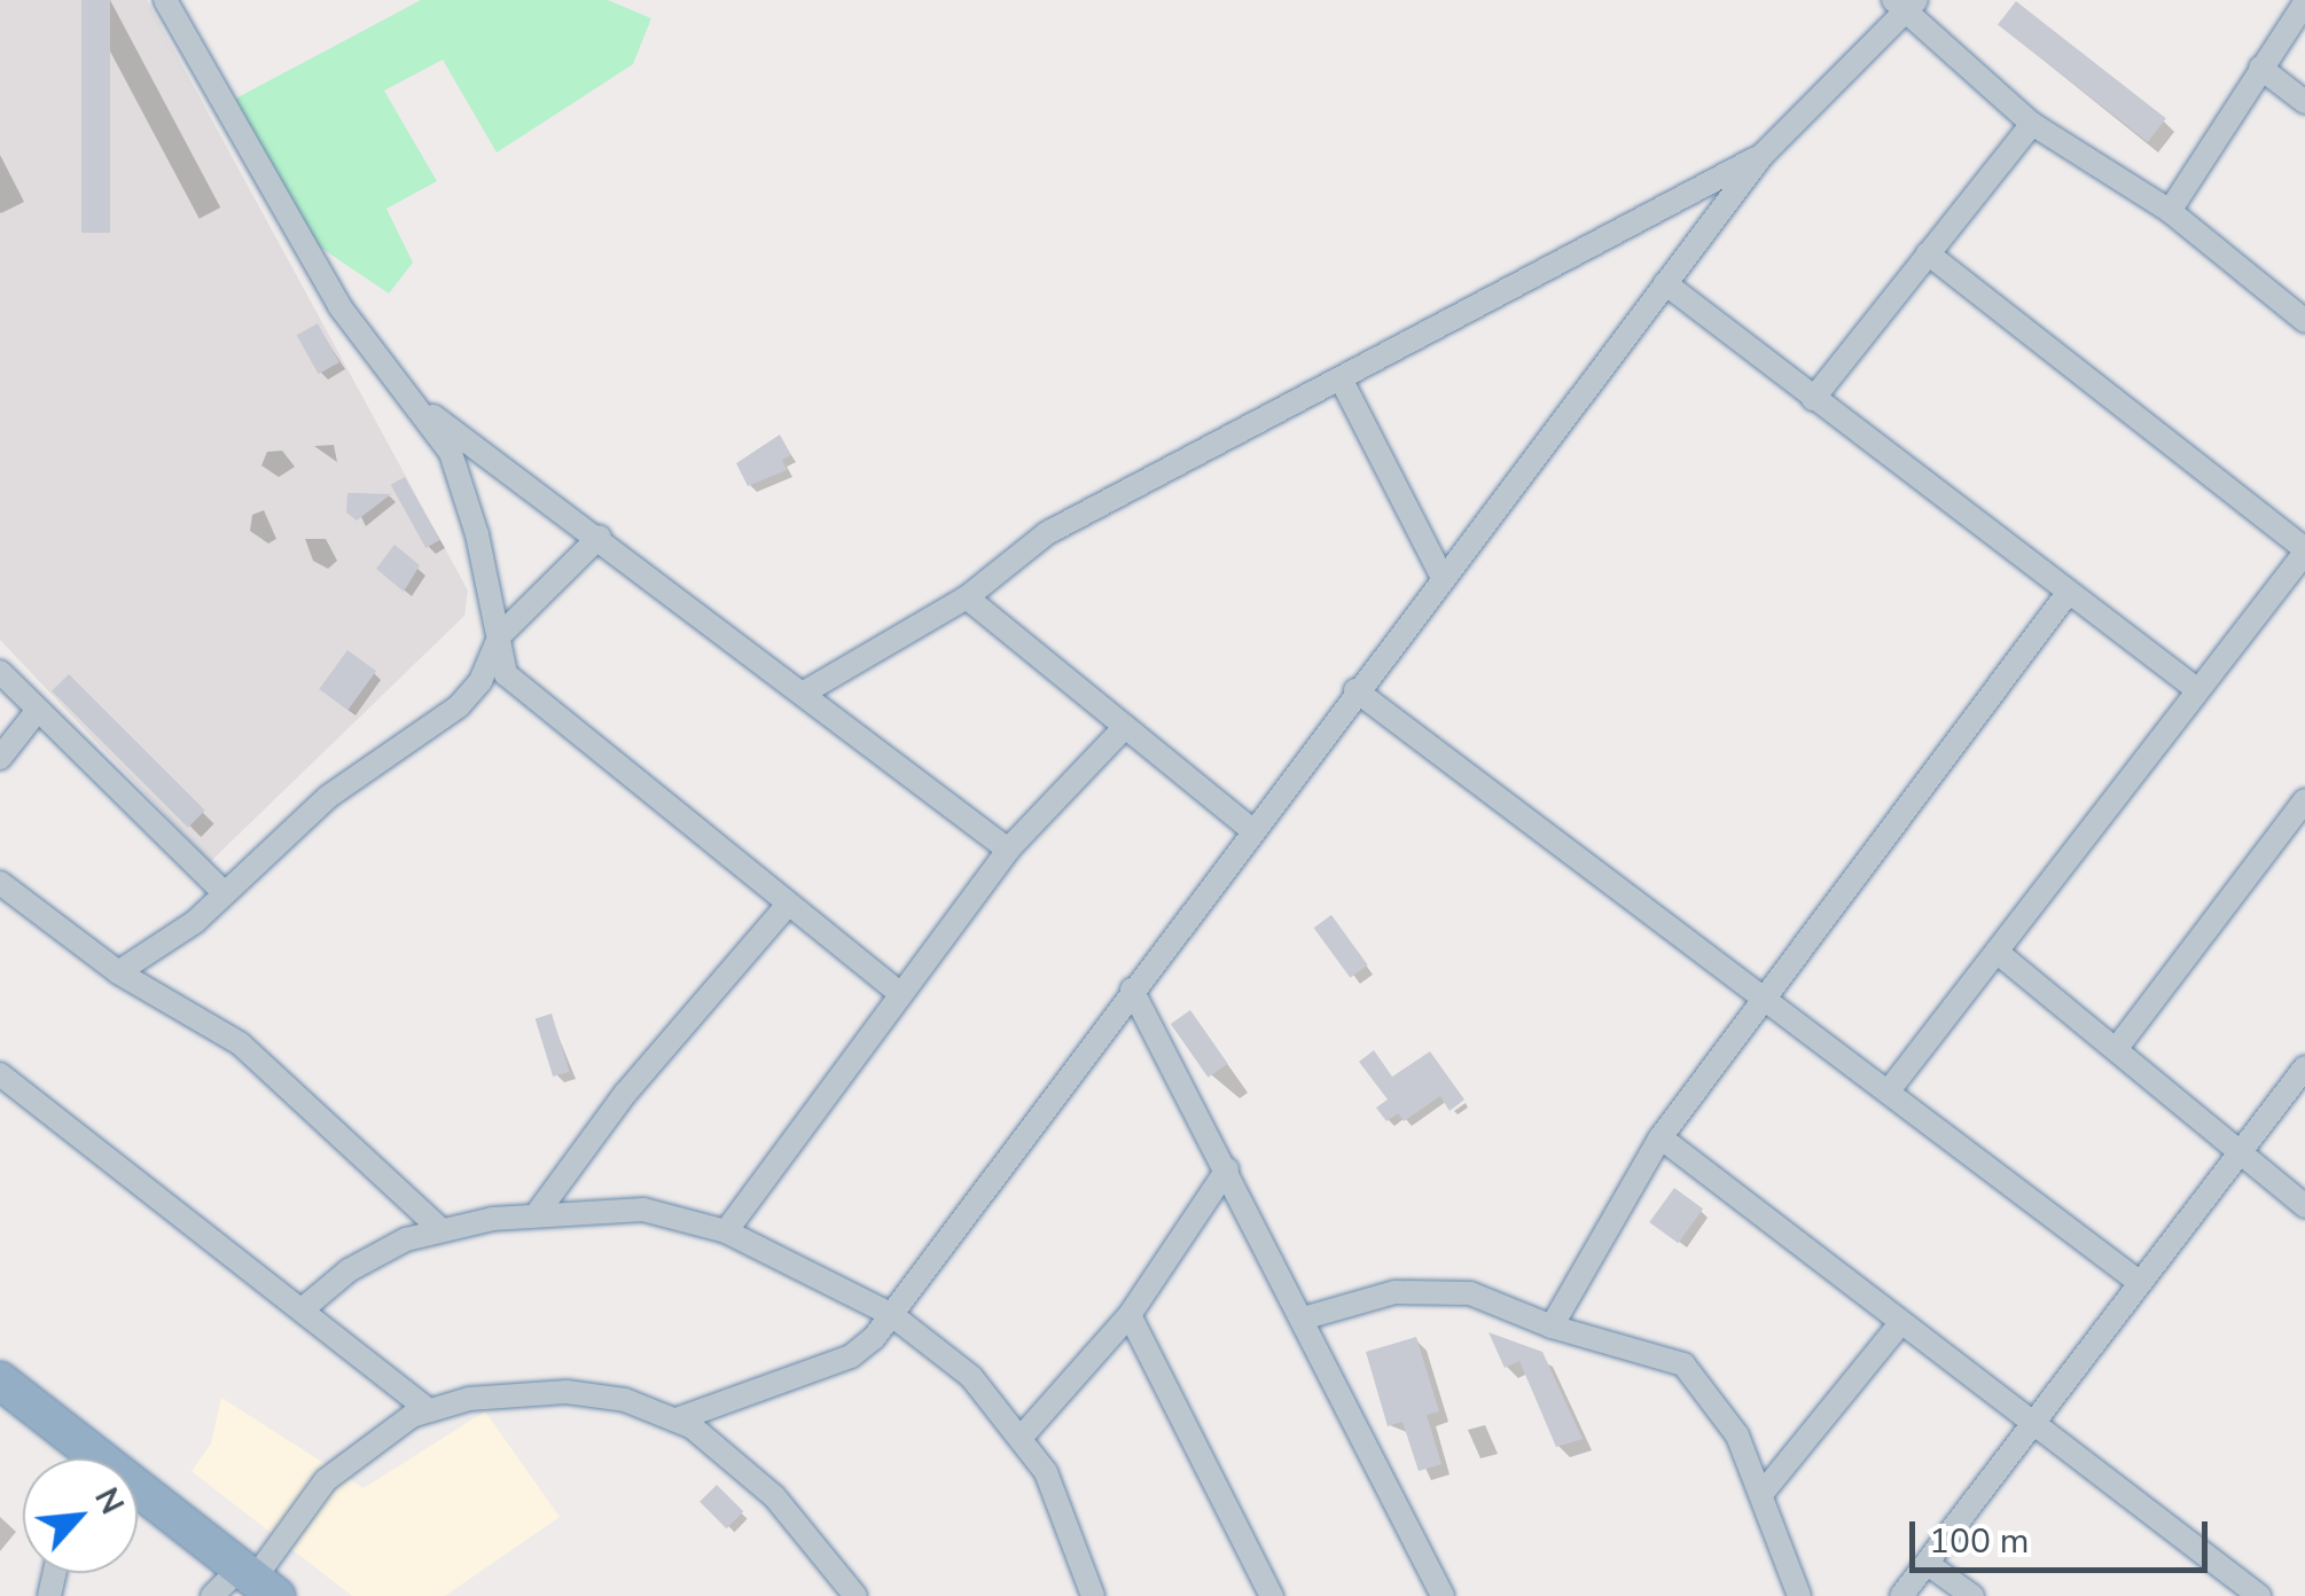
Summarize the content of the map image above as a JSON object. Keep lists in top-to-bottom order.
{
  "scale_bar": "100 m",
  "north": "top right"
}
